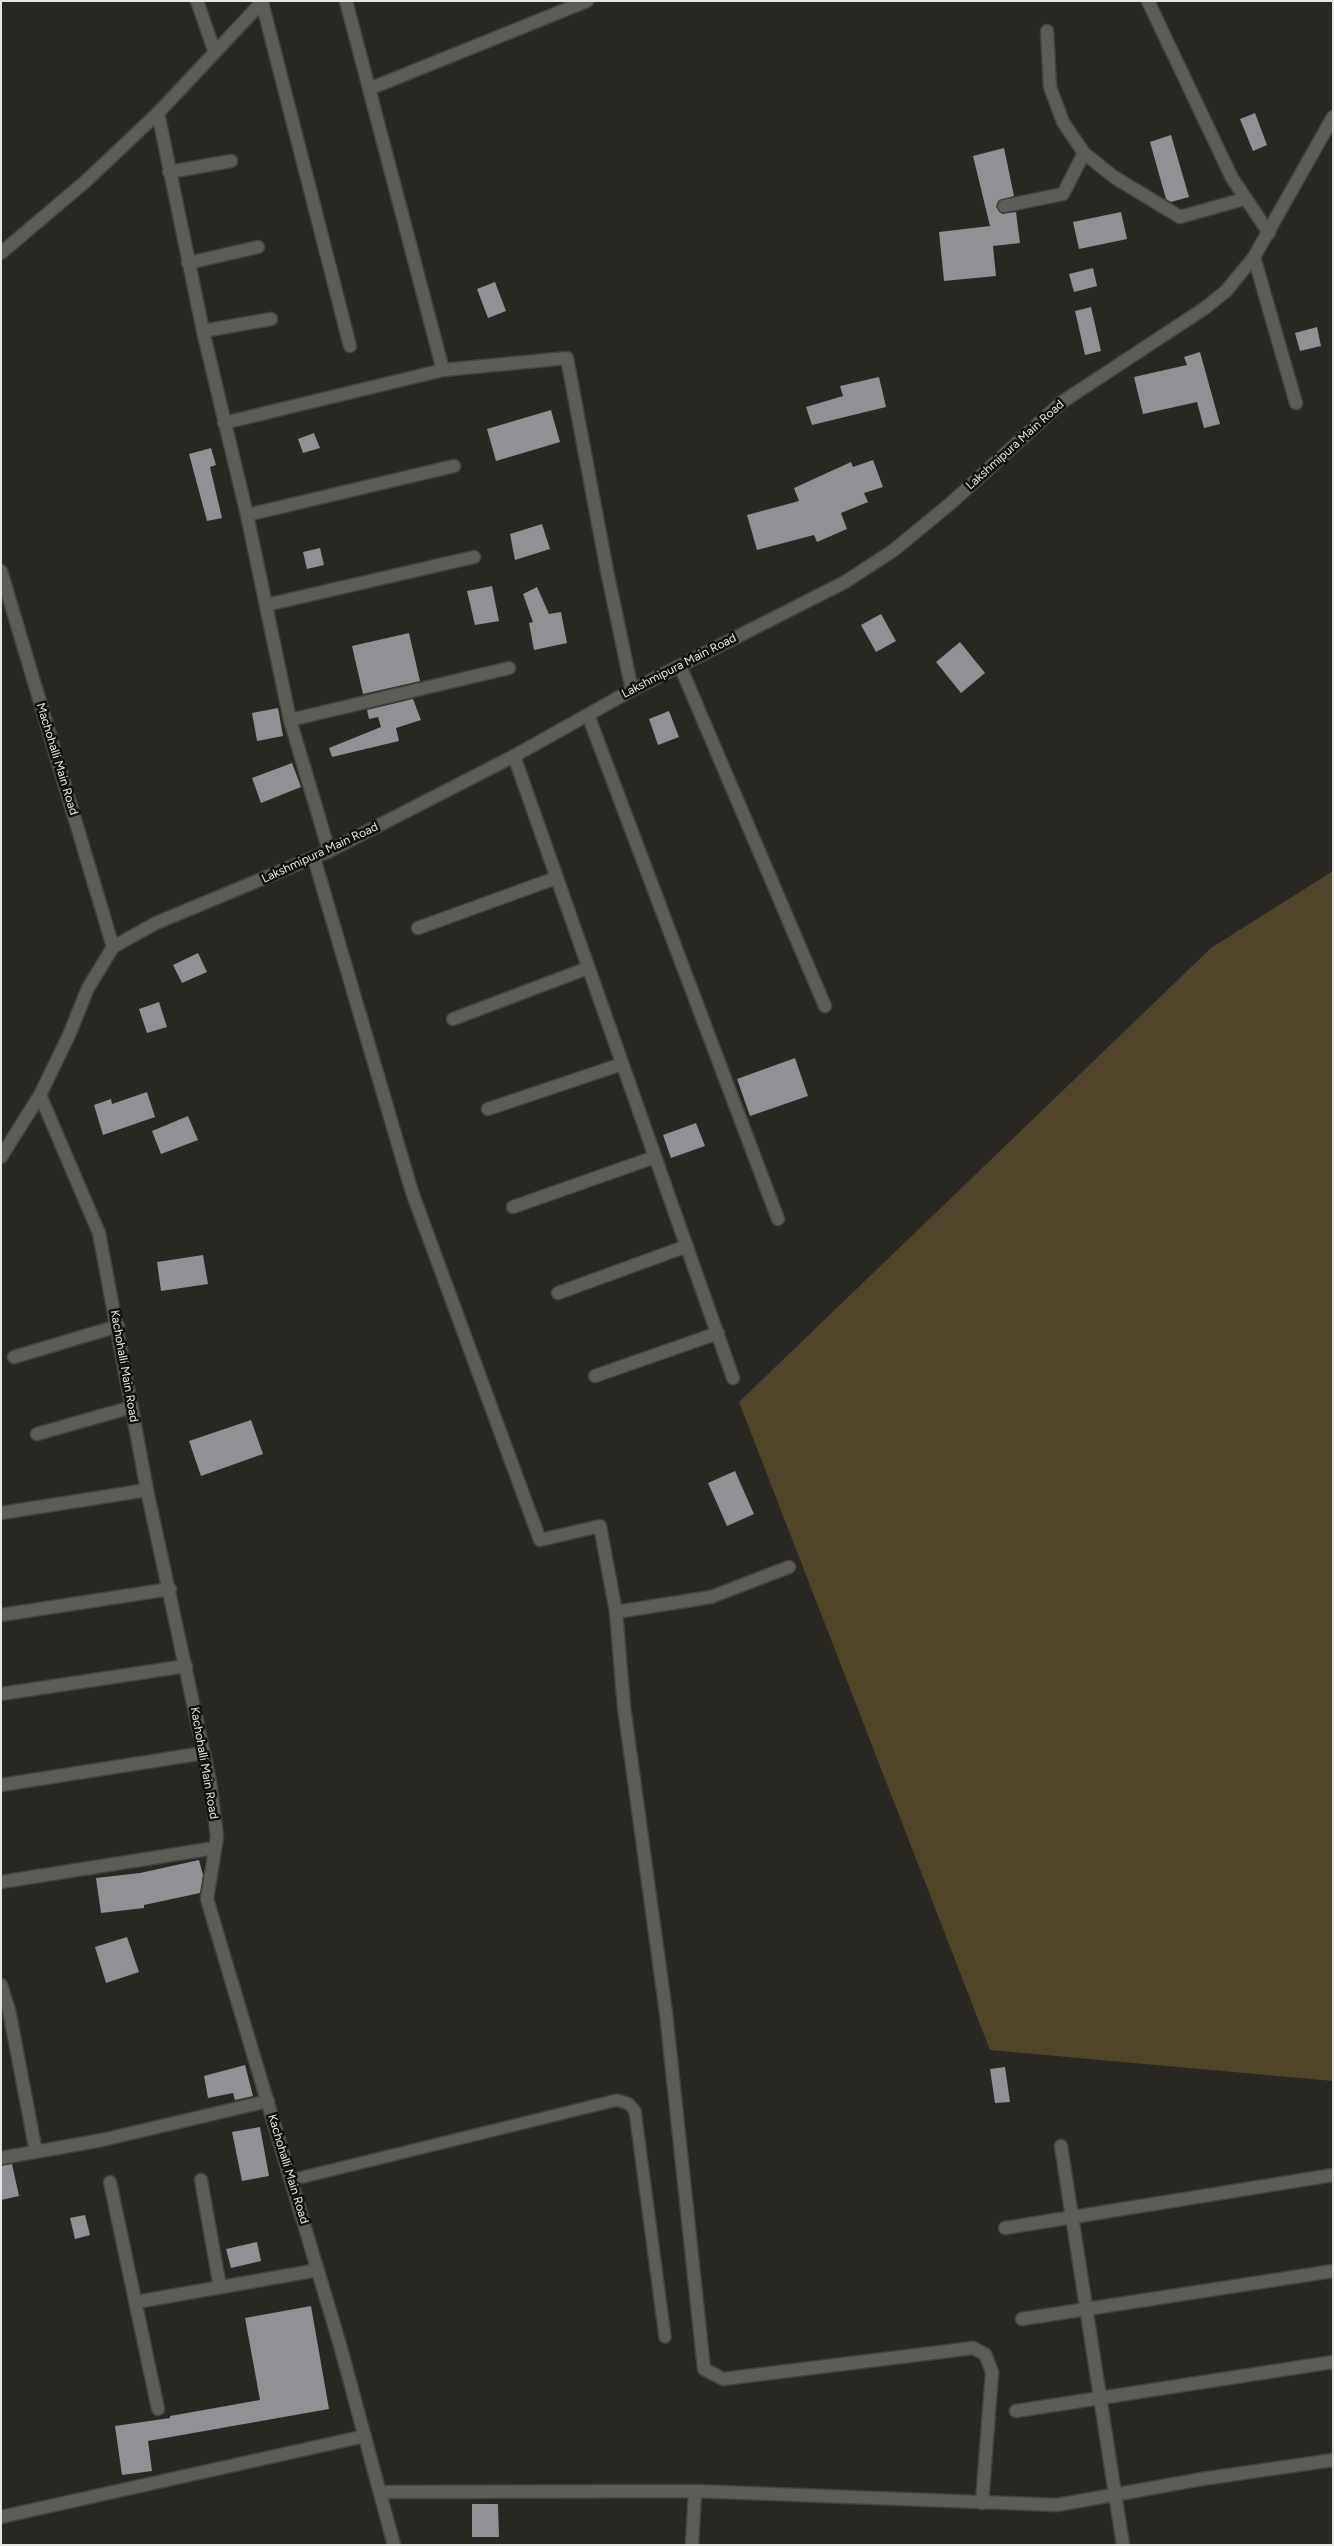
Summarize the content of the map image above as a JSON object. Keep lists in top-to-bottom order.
{
  "streets": {
    "street": ["Lakshmipura Main Road", "Machohalli Main Road", "Kachohalli Main Road"]
  },
  "crossings": [
    ["Lakshmipura Main Road", "Machohalli Main Road"],
    ["Lakshmipura Main Road", "Kachohalli Main Road"]
  ]
}
